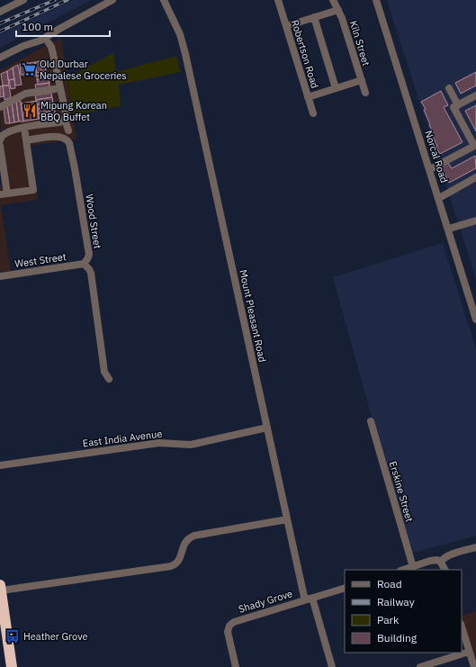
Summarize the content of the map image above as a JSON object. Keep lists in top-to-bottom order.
{
  "streets": {
    "street": [
      "Kiln Street",
      "Robertson Road",
      "Norcal Road",
      "Wood Street",
      "West Street",
      "Mount Pleasant Road",
      "East India Avenue",
      "Erskine Street",
      "Shady Grove"
    ]
  },
  "crossings": [
    ["Wood Street", "West Street"],
    ["Mount Pleasant Road", "East India Avenue"],
    ["Mount Pleasant Road", "Shady Grove"]
  ],
  "places": {
    "supermarket": ["Old Durbar Nepalese Groceries"],
    "restaurant": ["Mipung Korean BBQ Buffet"],
    "bus stop": ["Heather Grove"]
  },
  "legend": [
    "Road",
    "Railway",
    "Park",
    "Building"
  ],
  "scale_bar": "100 m"
}
